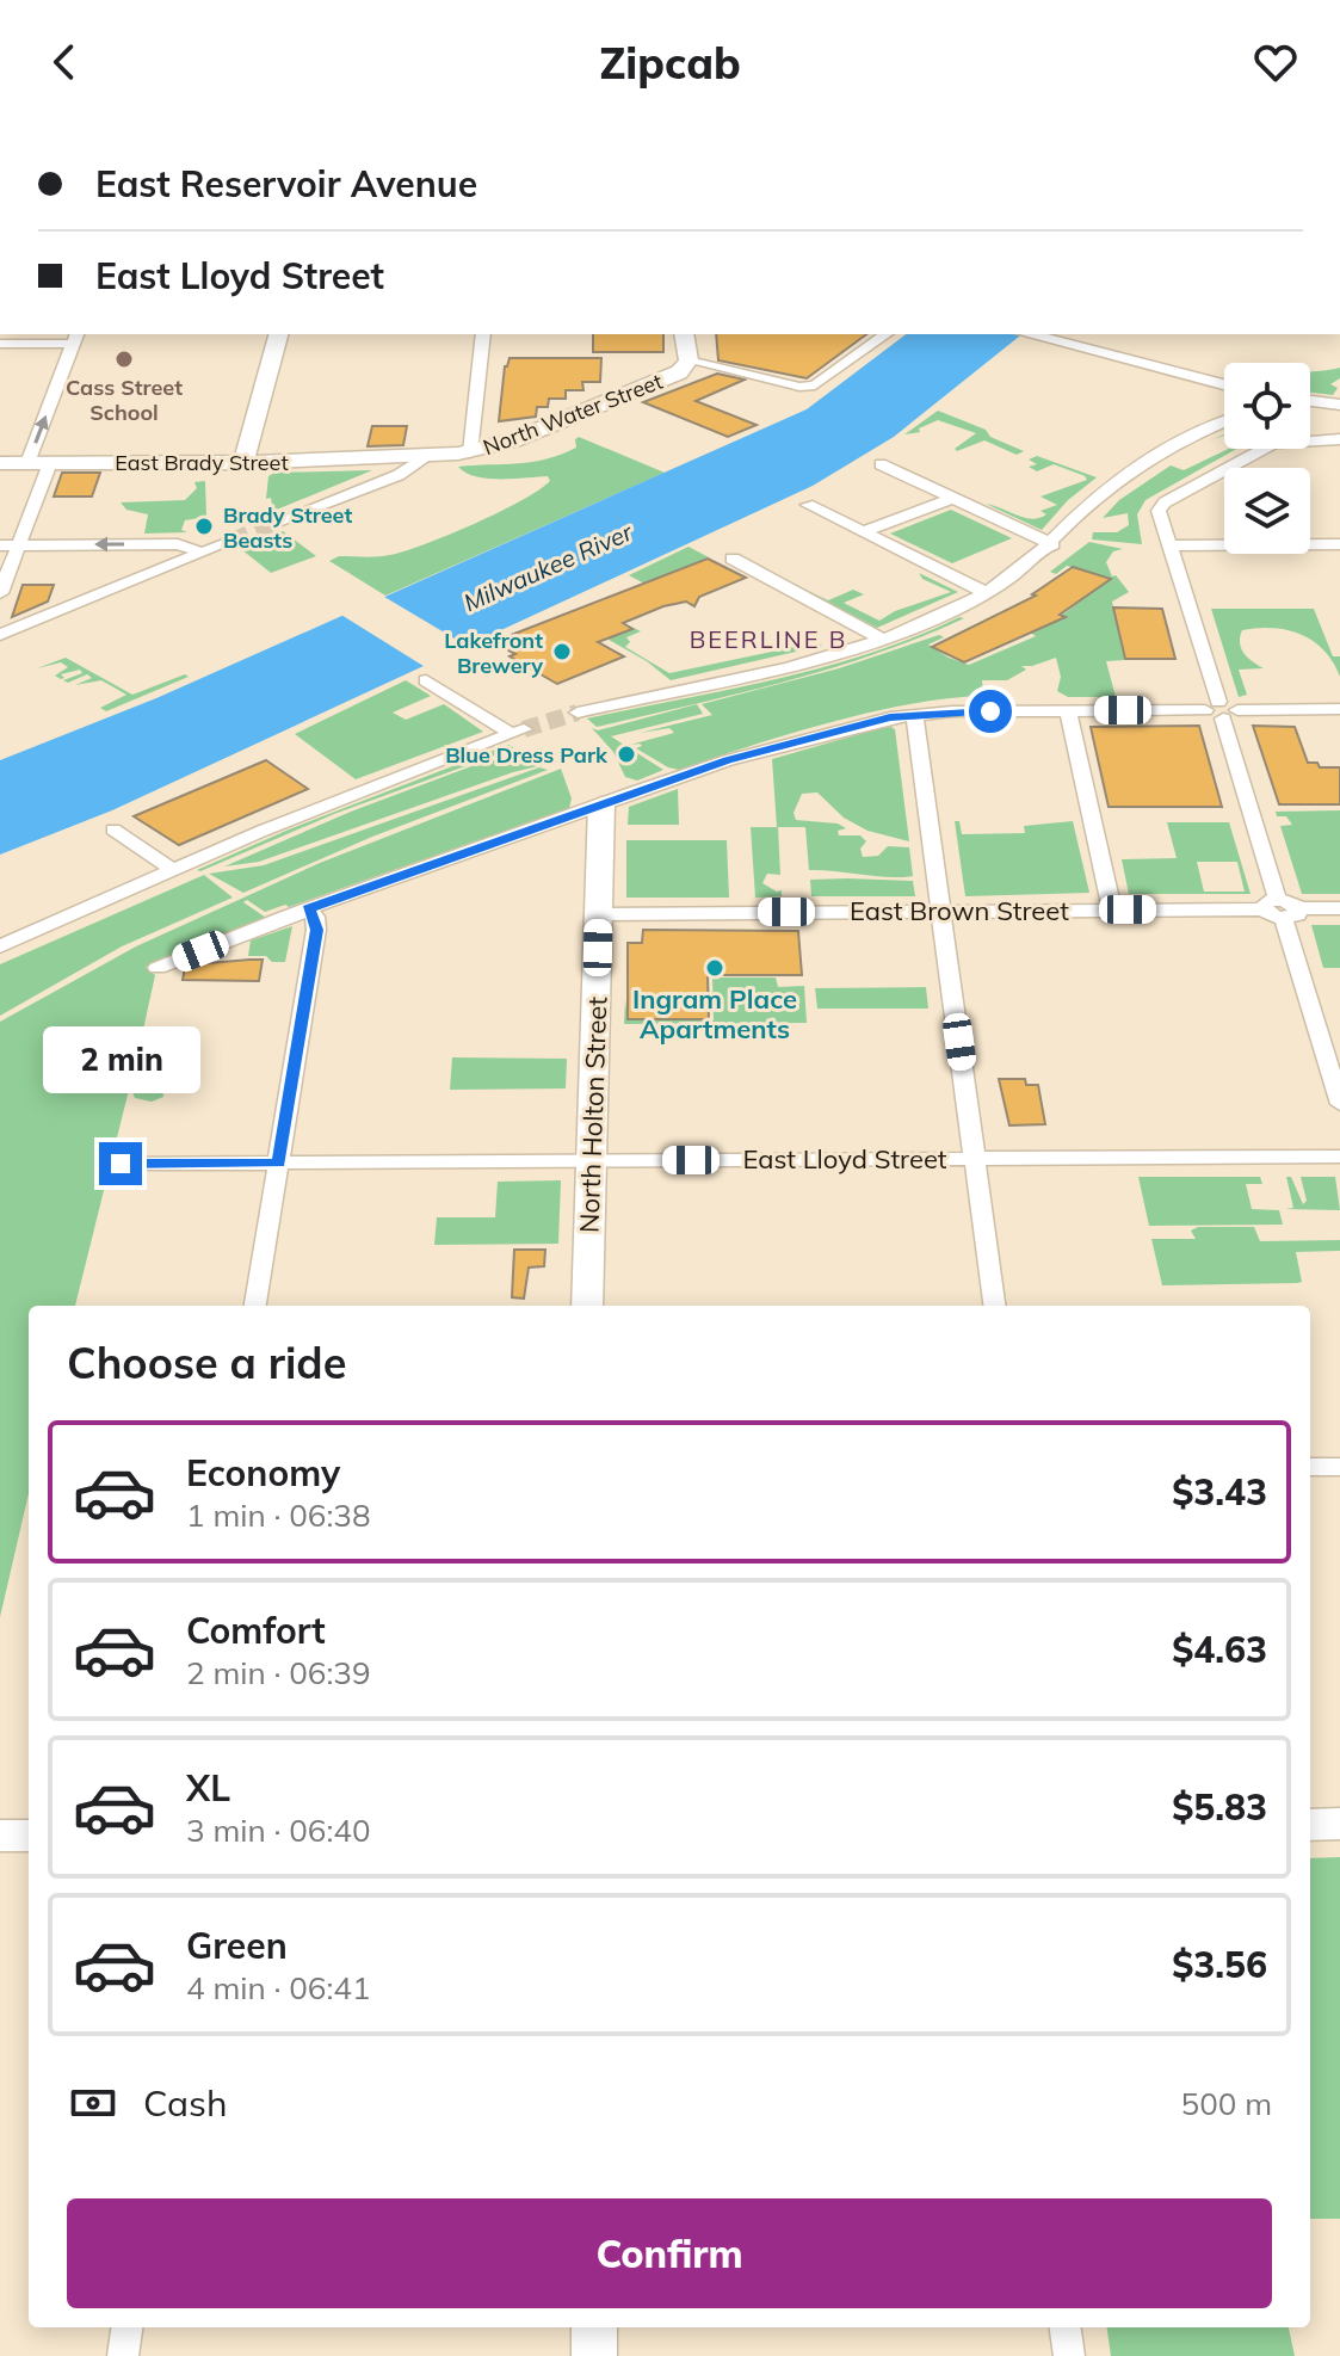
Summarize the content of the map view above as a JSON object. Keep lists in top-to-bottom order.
{
  "streets": {
    "main road": ["North Water Street", "East Brady Street", "North Holton Street"],
    "street": ["East Brown Street", "East Lloyd Street"]
  },
  "crossings": [
    ["North Water Street", "East Brady Street"],
    ["East Brown Street", "North Holton Street"],
    ["North Holton Street", "East Lloyd Street"]
  ],
  "districts": ["BEERLINE B"],
  "water": ["Milwaukee River"],
  "places": [
    "Cass Street School",
    "Brady Street Beasts",
    "Lakefront Brewery",
    "Blue Dress Park",
    "Ingram Place Apartments"
  ],
  "page": {
    "header": "Zipcab",
    "banner": ["East Reservoir Avenue", "East Lloyd Street"],
    "bubble": "2 min",
    "heading": "Choose a ride",
    "list": [
      {
        "name": "Economy",
        "note": "1 min · 06:38",
        "value": "$3.43"
      },
      {
        "name": "Comfort",
        "note": "2 min · 06:39",
        "value": "$4.63"
      },
      {
        "name": "XL",
        "note": "3 min · 06:40",
        "value": "$5.83"
      },
      {
        "name": "Green",
        "note": "4 min · 06:41",
        "value": "$3.56"
      }
    ],
    "pay": ["Cash", "500 m"],
    "buttons": "Confirm"
  }
}
